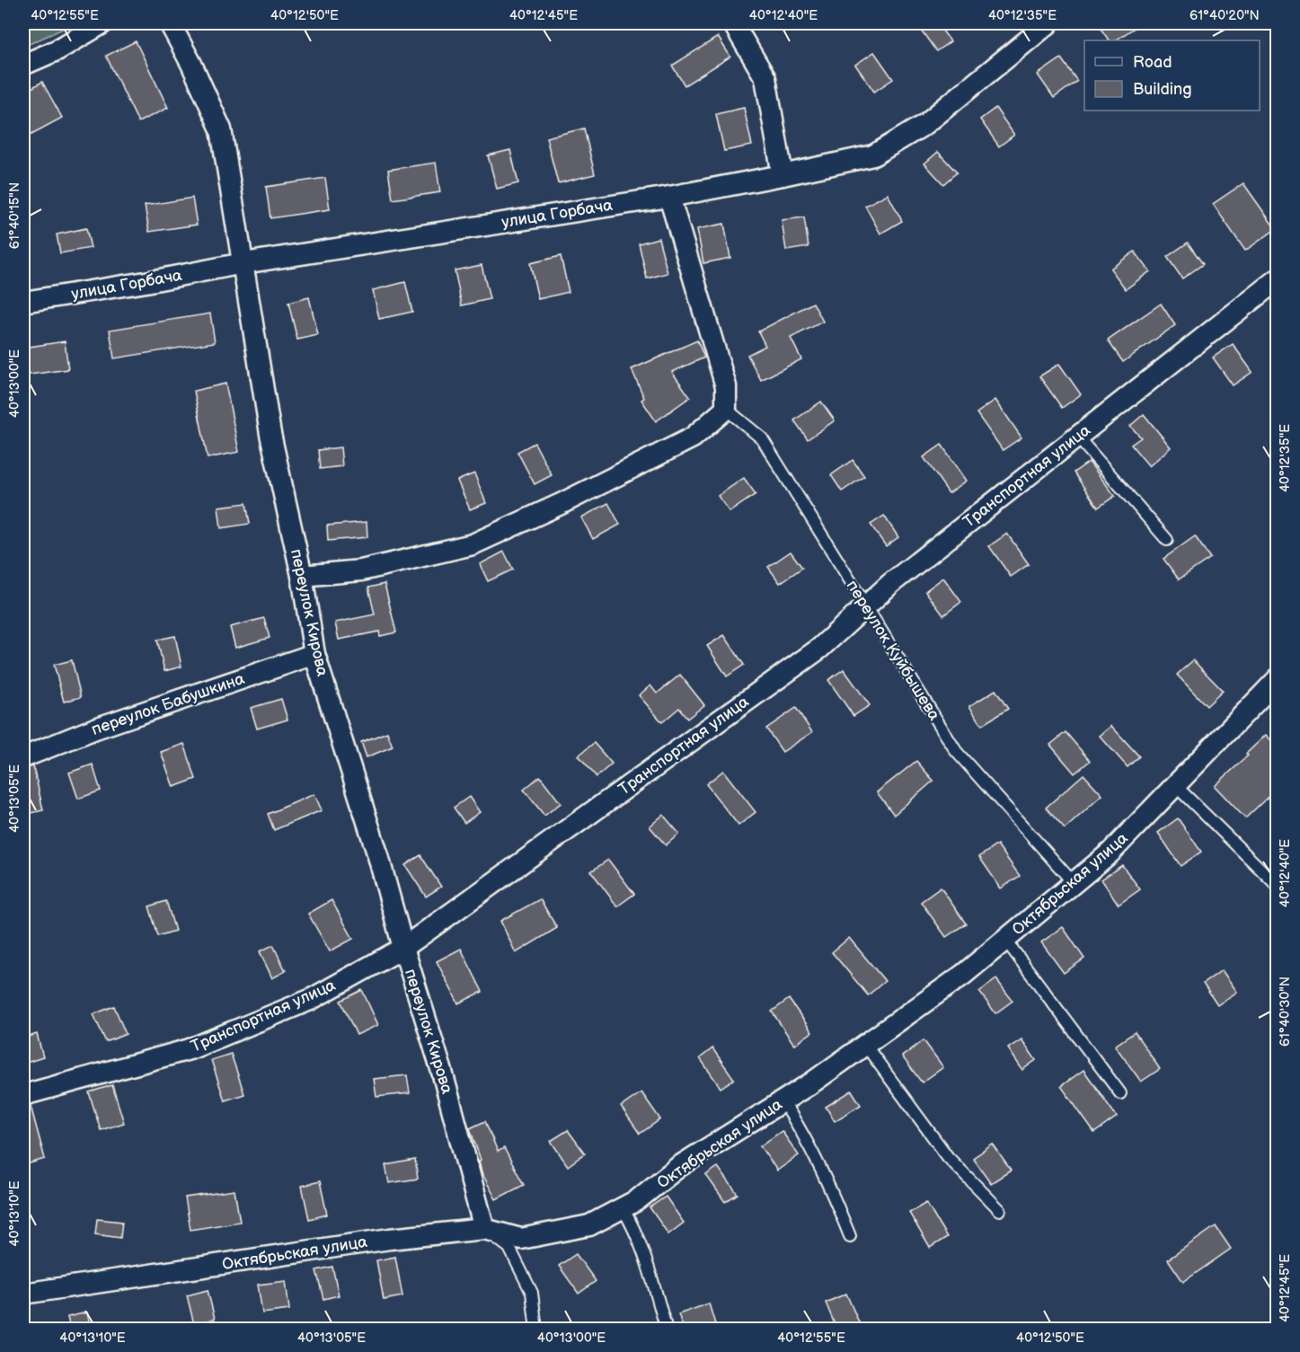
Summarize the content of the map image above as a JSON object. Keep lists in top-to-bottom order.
{
  "streets": {
    "street": [
      "улица Горбача",
      "Транспортная улица",
      "переулок Кирова",
      "переулок Бабушкина",
      "Октябрьская улица"
    ],
    "lane": ["переулок Куйбышева"]
  },
  "crossings": [
    ["улица Горбача", "переулок Кирова"],
    ["Транспортная улица", "переулок Кирова"],
    ["Транспортная улица", "переулок Куйбышева"],
    ["переулок Кирова", "переулок Бабушкина"],
    ["переулок Кирова", "Октябрьская улица"],
    ["переулок Куйбышева", "Октябрьская улица"]
  ],
  "legend": ["Road", "Building"],
  "coordinates": [
    "40°12'55\"E",
    "40°12'50\"E",
    "40°12'45\"E",
    "40°12'40\"E",
    "40°12'35\"E",
    "61°40'20\"N",
    "61°40'15\"N",
    "40°13'00\"E",
    "40°13'05\"E",
    "61°40'30\"N",
    "40°13'10\"E"
  ]
}
